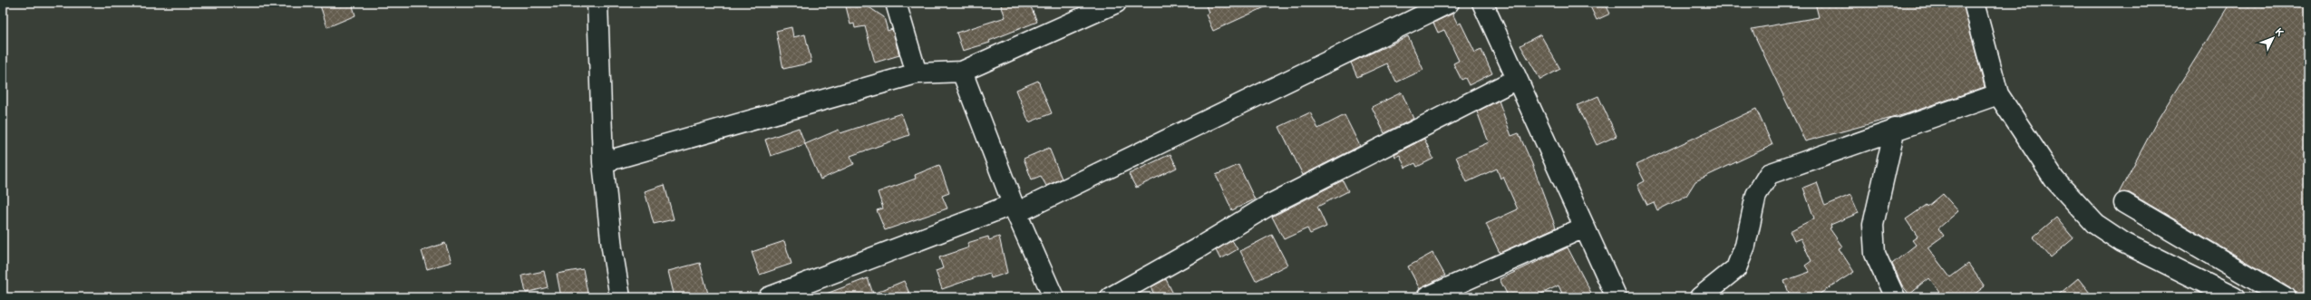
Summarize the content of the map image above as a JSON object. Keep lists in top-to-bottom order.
{
  "north": "top right"
}
